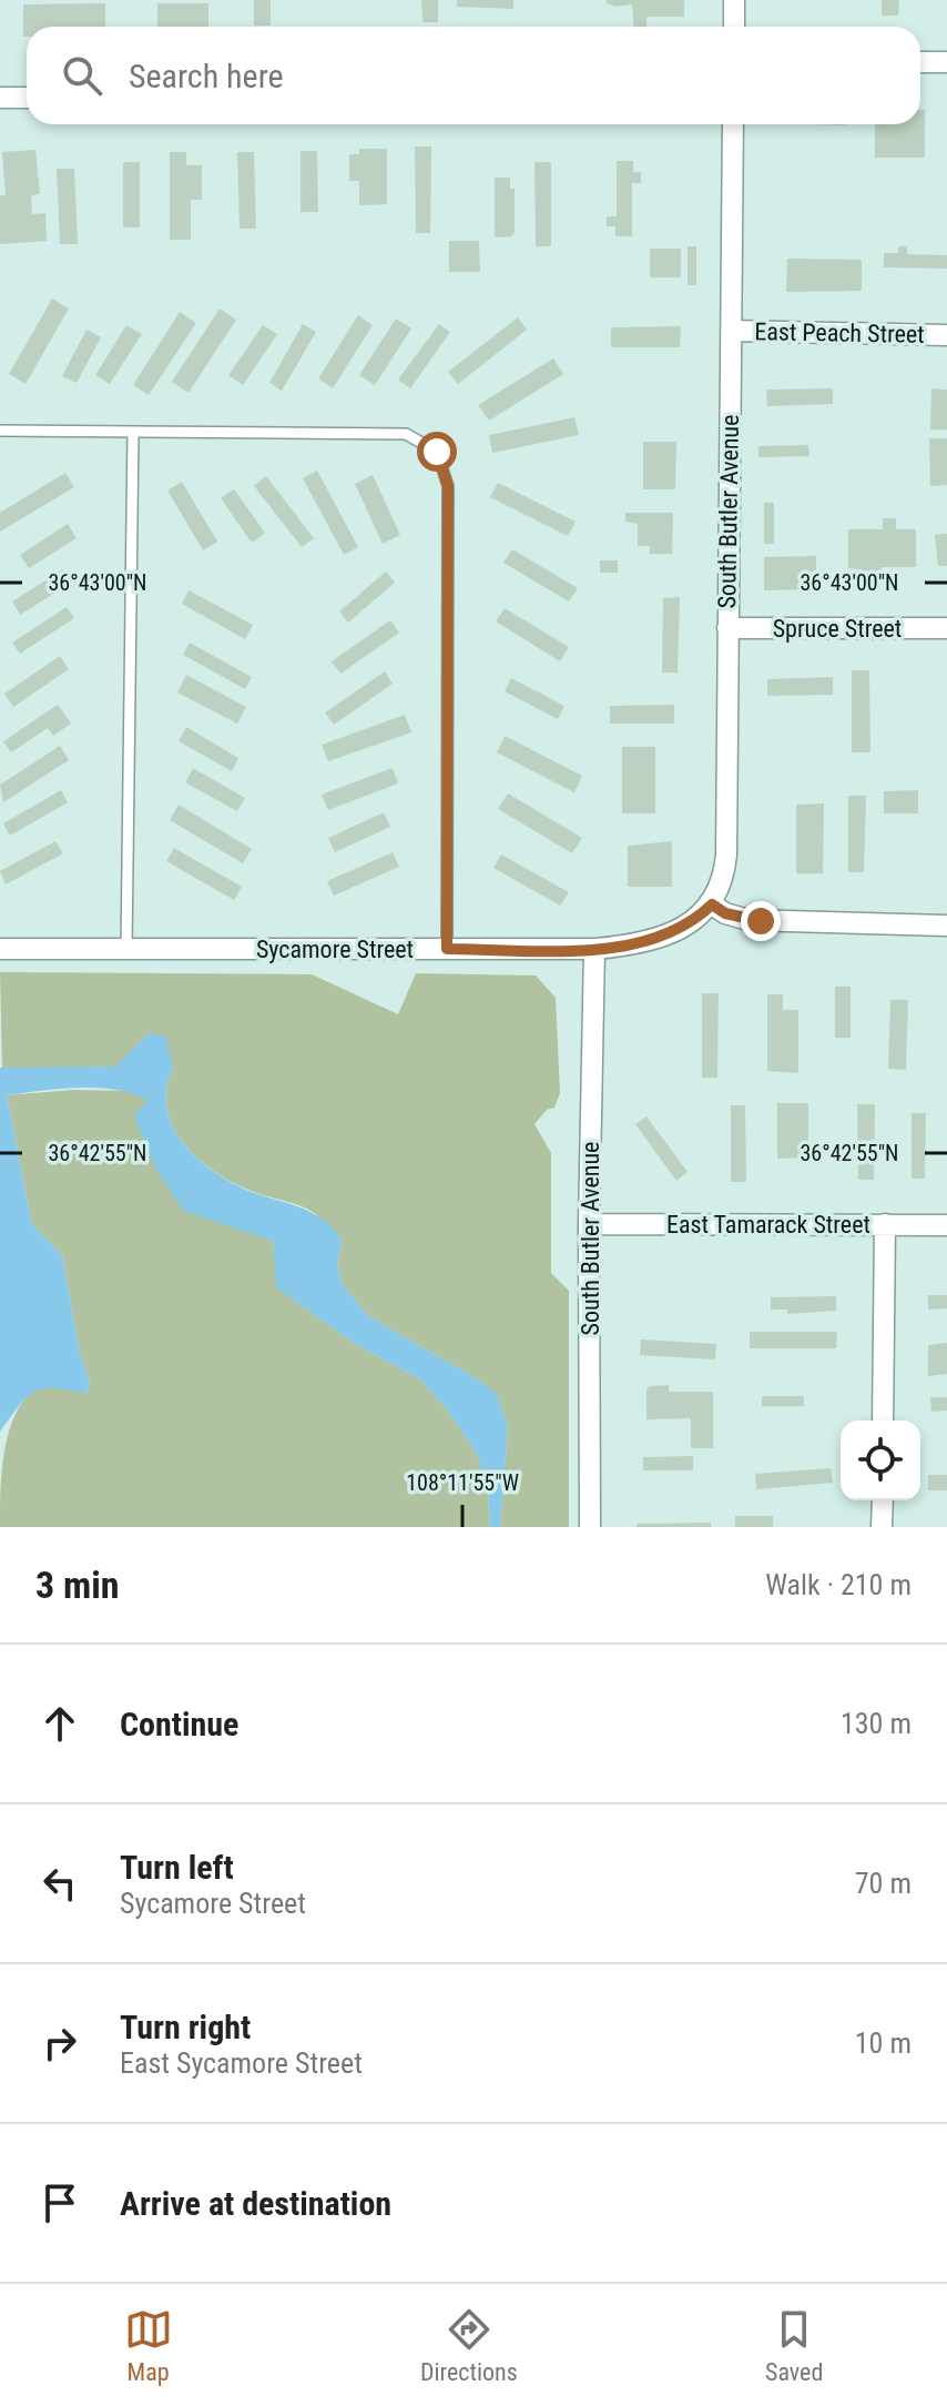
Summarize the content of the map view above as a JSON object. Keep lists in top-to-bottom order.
{
  "streets": {
    "street": [
      "East Peach Street",
      "South Butler Avenue",
      "Spruce Street",
      "Sycamore Street",
      "East Tamarack Street"
    ]
  },
  "crossings": [
    ["East Peach Street", "South Butler Avenue"],
    ["South Butler Avenue", "Spruce Street"],
    ["South Butler Avenue", "Sycamore Street"],
    ["South Butler Avenue", "East Tamarack Street"]
  ],
  "page": {
    "search": "Search here",
    "heading": ["3 min", "Walk · 210 m"],
    "list": [
      ["Continue", "130 m"],
      ["Turn left", "Sycamore Street", "70 m"],
      ["Turn right", "East Sycamore Street", "10 m"],
      "Arrive at destination"
    ],
    "nav": ["Map", "Directions", "Saved"]
  },
  "coordinates": ["36°43'00\"N", "36°42'55\"N", "108°11'55\"W"]
}
